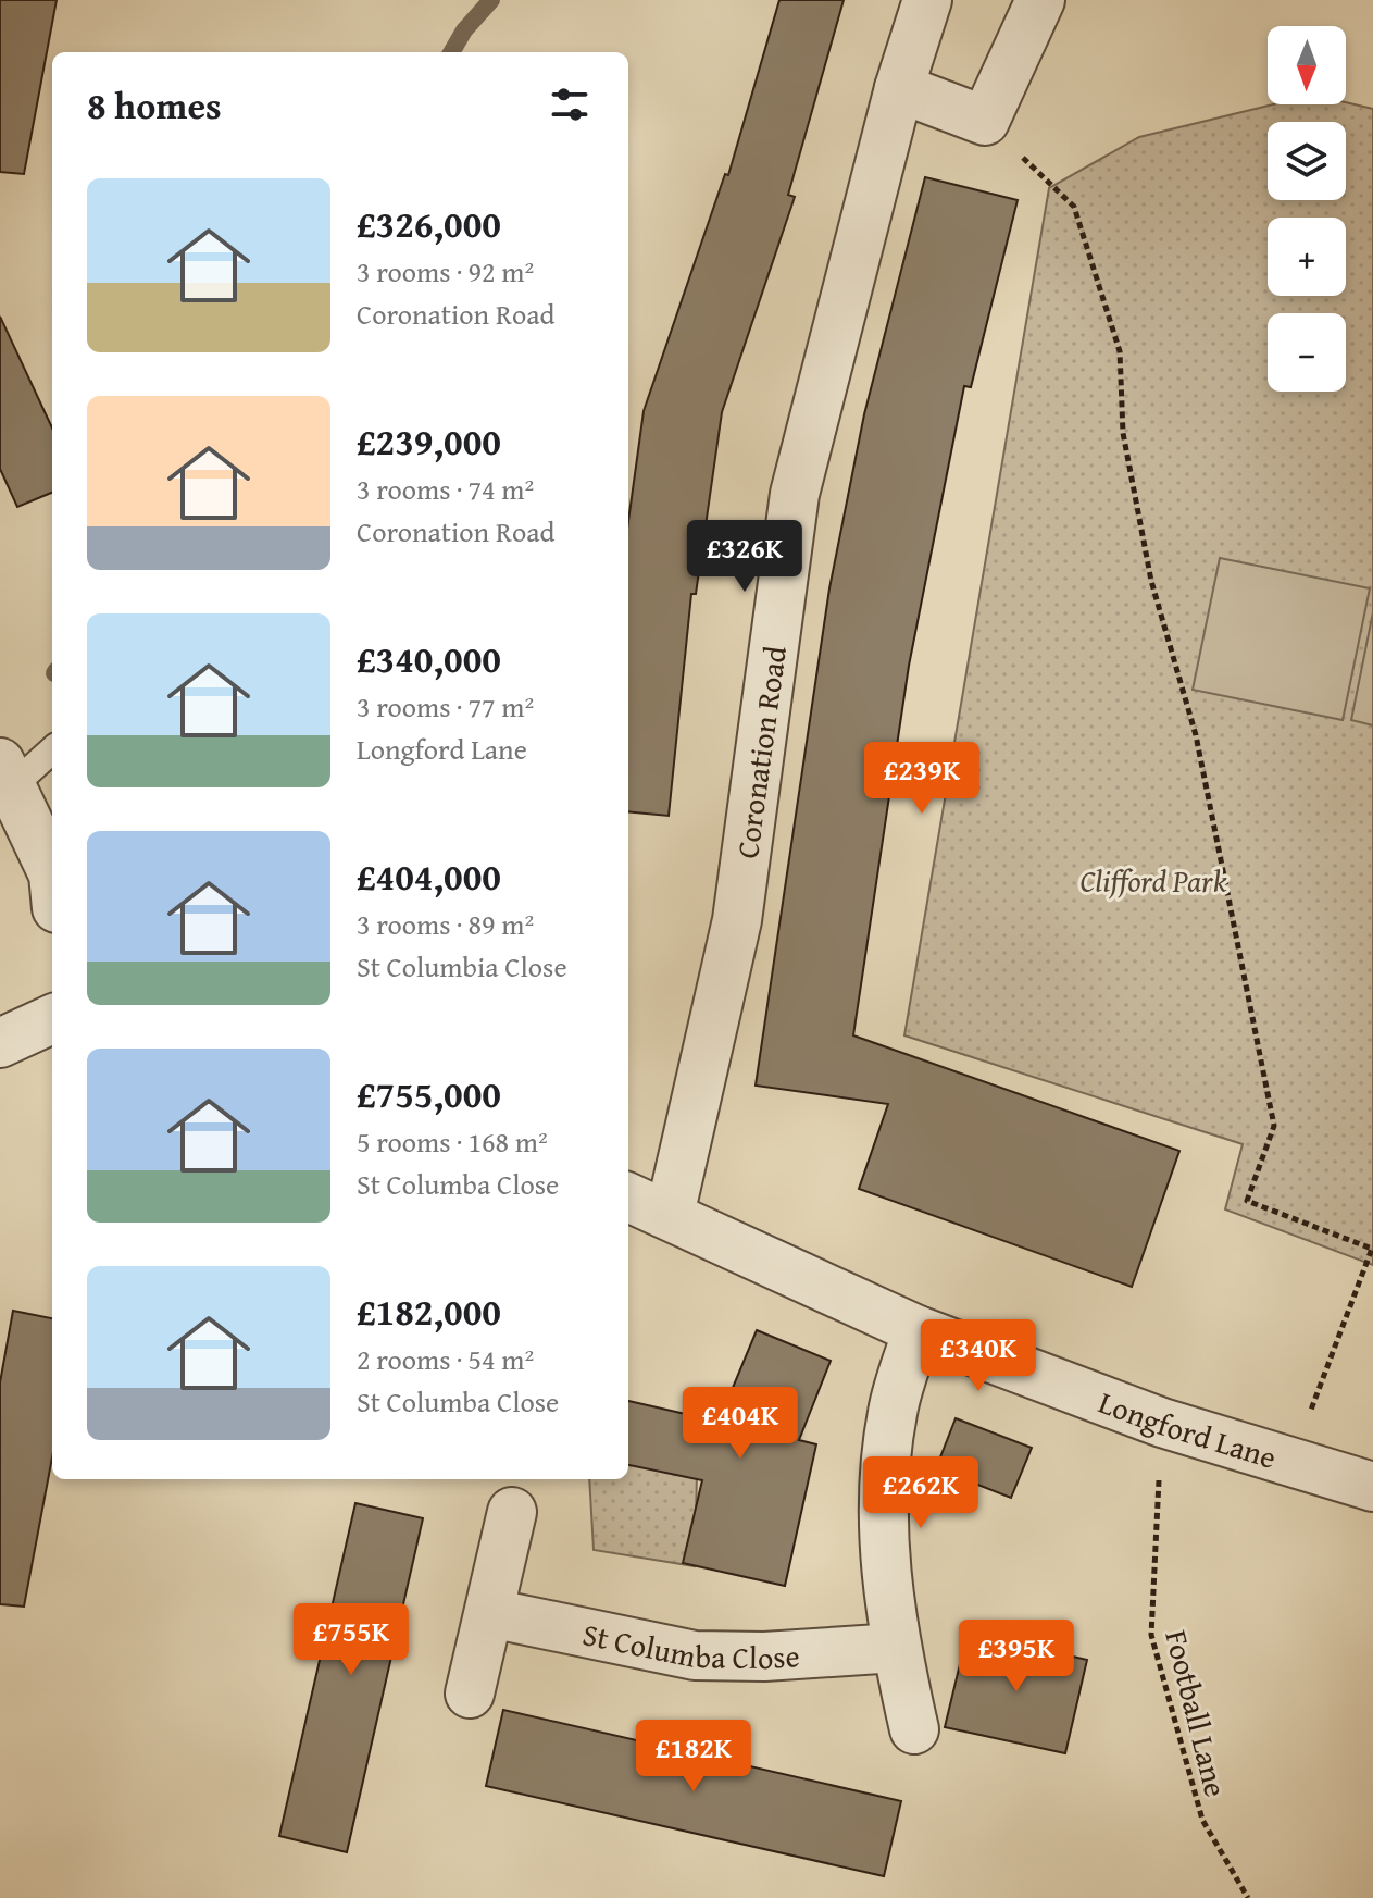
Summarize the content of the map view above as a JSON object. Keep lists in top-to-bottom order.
{
  "streets": {
    "street": ["Coronation Road", "Longford Lane", "St Columba Close"],
    "path": ["Football Lane"]
  },
  "crossings": [
    ["Coronation Road", "Longford Lane"],
    ["Longford Lane", "Football Lane"]
  ],
  "parks": ["Clifford Park"],
  "north": "bottom",
  "page": {
    "map_buttons": ["+", "−"],
    "heading": "8 homes",
    "list": [
      {
        "name": "£326,000",
        "note": "3 rooms · 92 m² · Coronation Road"
      },
      {
        "name": "£239,000",
        "note": "3 rooms · 74 m² · Coronation Road"
      },
      {
        "name": "£340,000",
        "note": "3 rooms · 77 m² · Longford Lane"
      },
      {
        "name": "£404,000",
        "note": "3 rooms · 89 m² · St Columbia Close"
      },
      {
        "name": "£755,000",
        "note": "5 rooms · 168 m² · St Columba Close"
      },
      {
        "name": "£182,000",
        "note": "2 rooms · 54 m² · St Columba Close"
      }
    ],
    "price": [
      "£326K",
      "£239K",
      "£340K",
      "£404K",
      "£262K",
      "£755K",
      "£395K",
      "£182K"
    ]
  }
}
